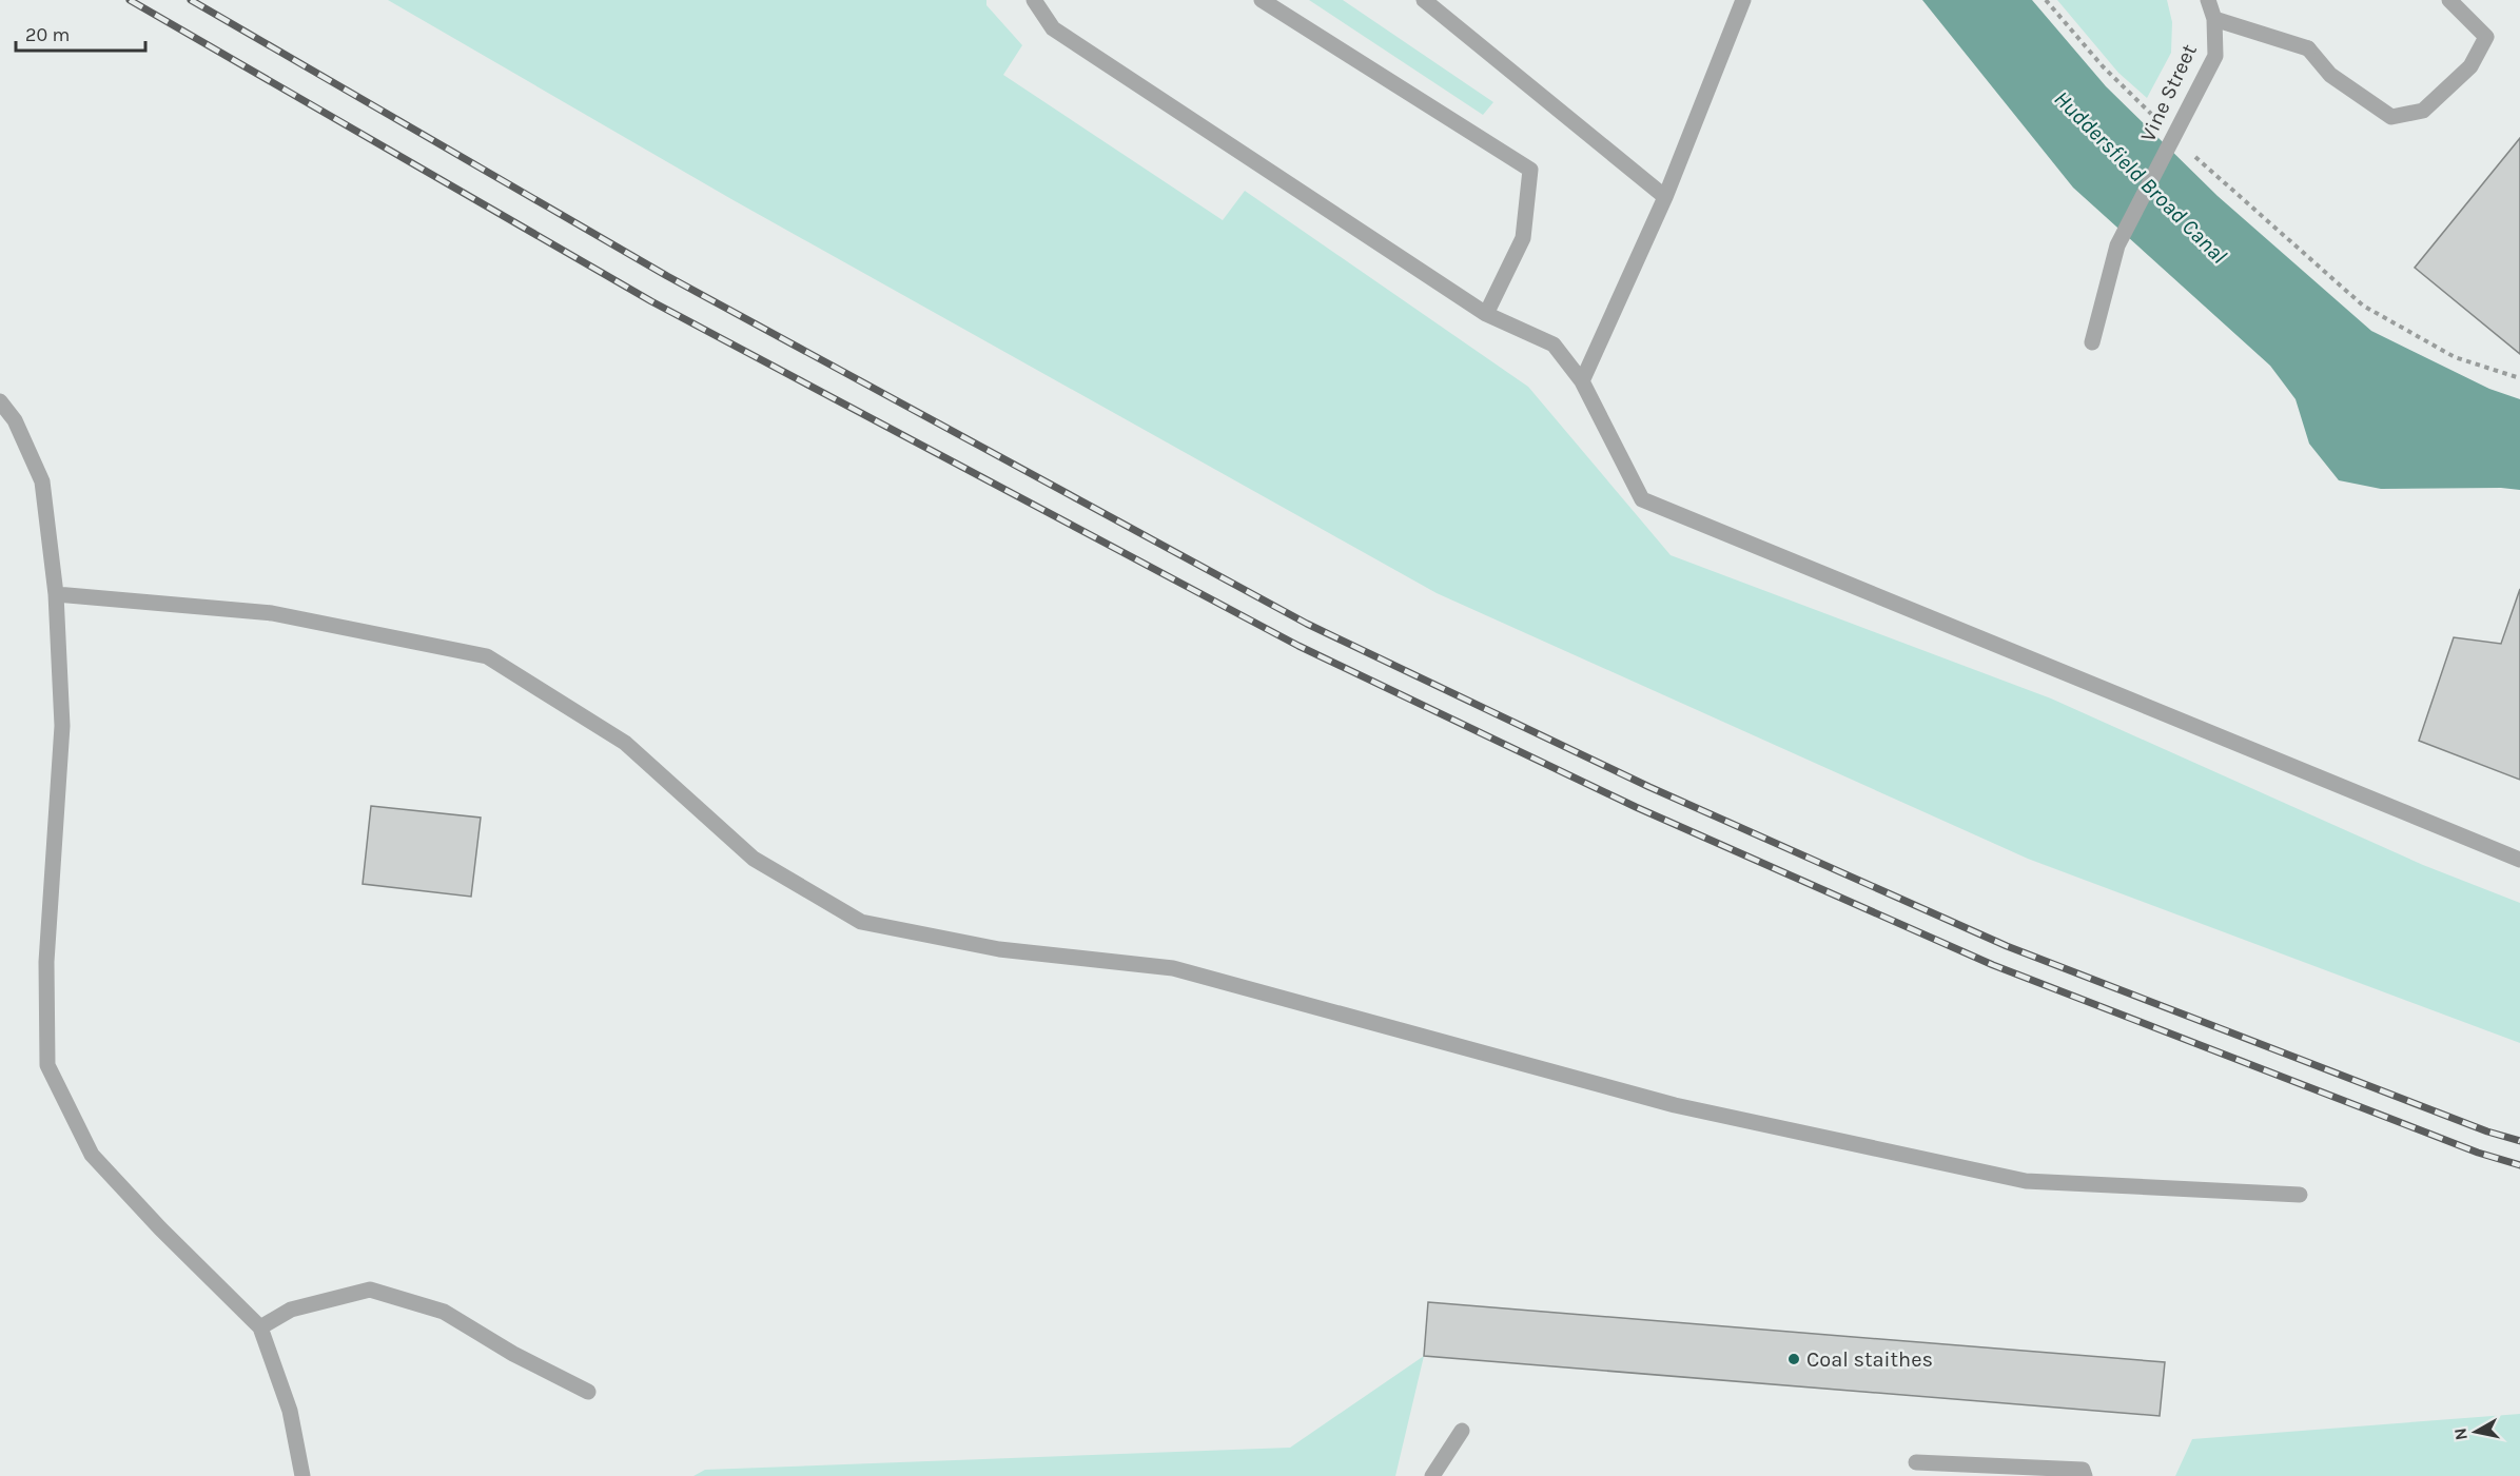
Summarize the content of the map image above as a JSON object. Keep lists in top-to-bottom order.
{
  "streets": {
    "street": ["Vine Street"]
  },
  "water": ["Huddersfield Broad Canal"],
  "places": ["Coal staithes"],
  "scale_bar": "20 m",
  "north": "left"
}
